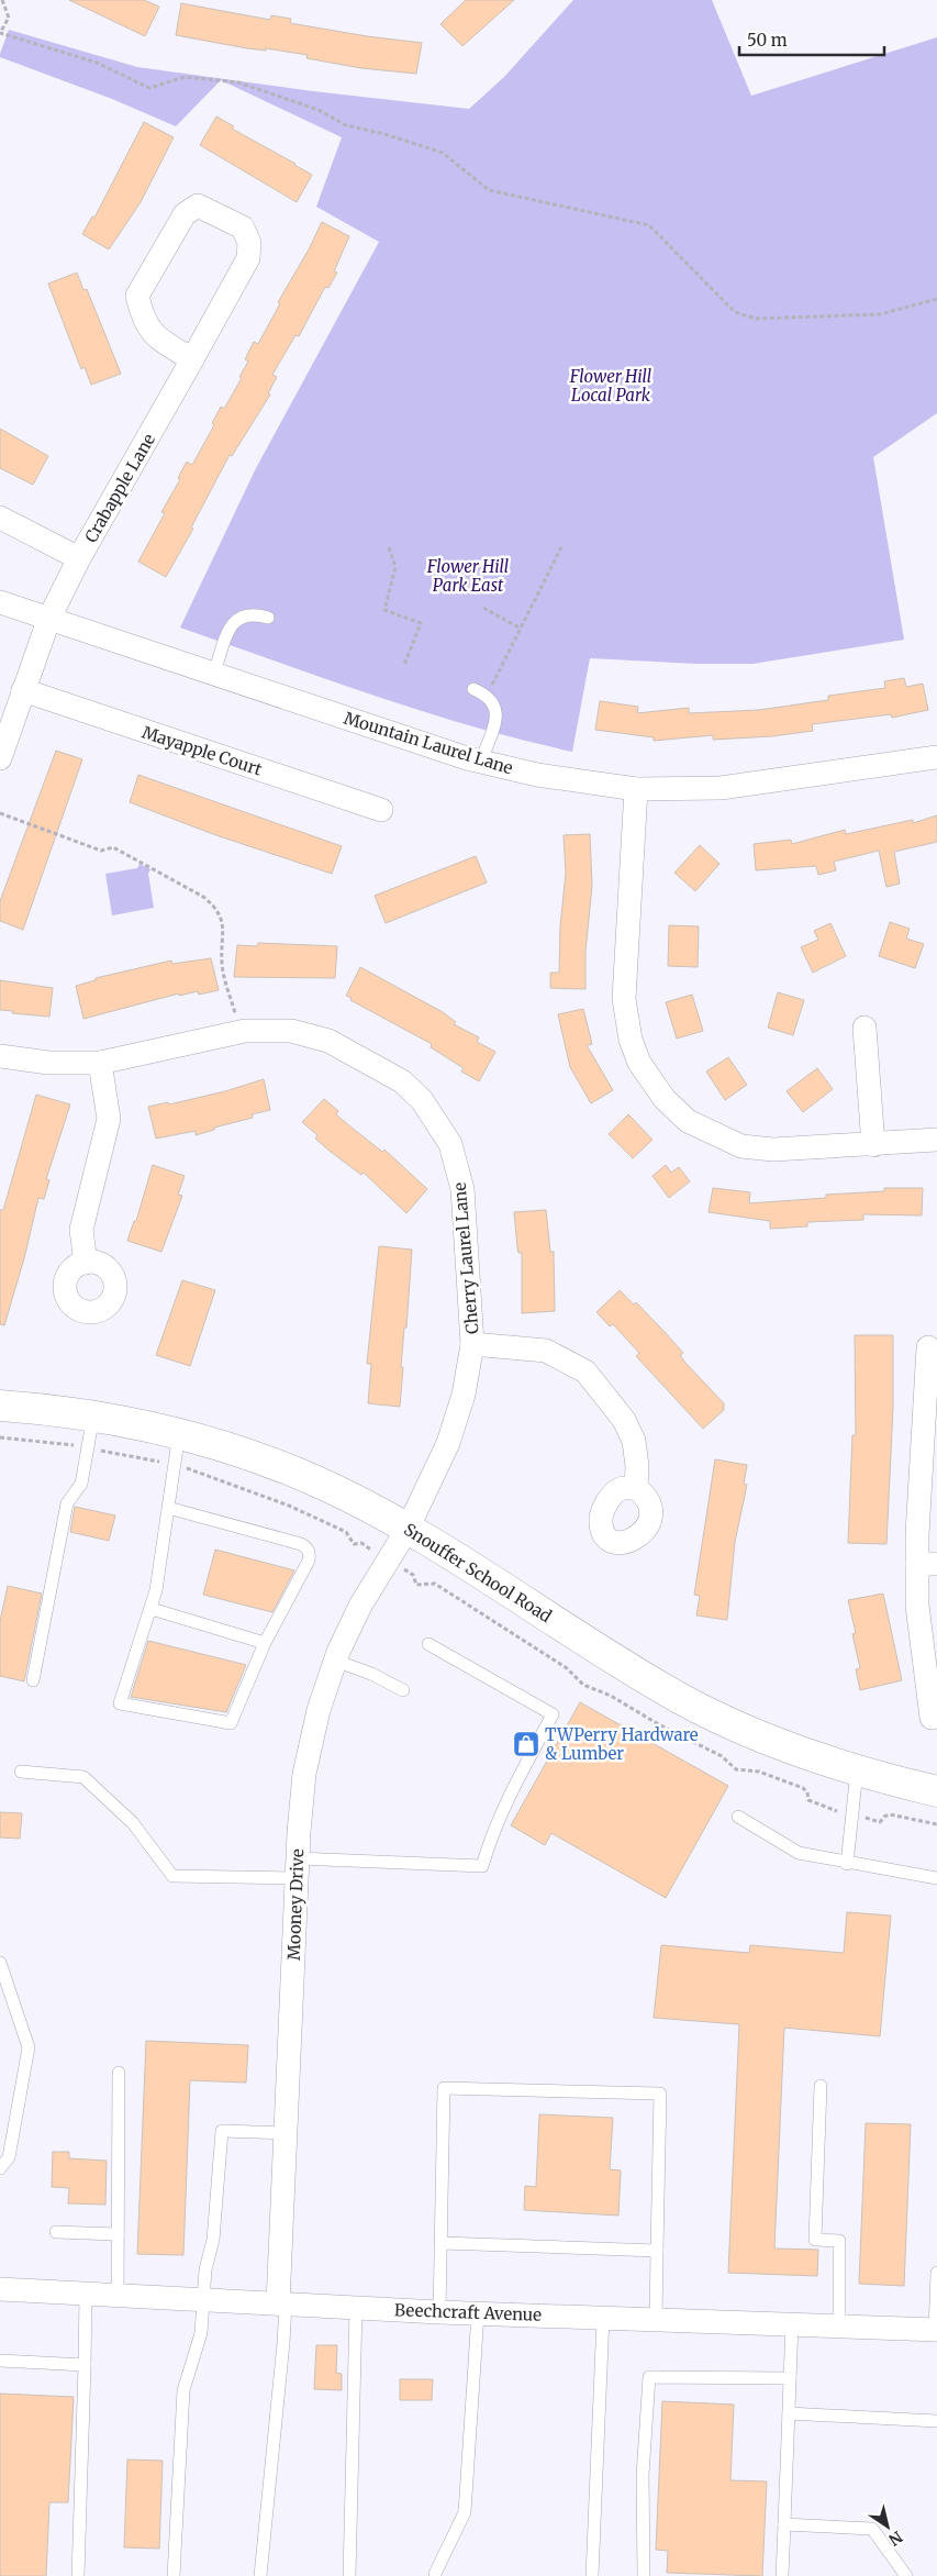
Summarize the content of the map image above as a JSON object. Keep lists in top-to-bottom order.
{
  "streets": {
    "main road": ["Snouffer School Road"],
    "street": [
      "Crabapple Lane",
      "Mountain Laurel Lane",
      "Mayapple Court",
      "Cherry Laurel Lane",
      "Mooney Drive",
      "Beechcraft Avenue"
    ]
  },
  "crossings": [
    ["Crabapple Lane", "Mountain Laurel Lane"],
    ["Crabapple Lane", "Mayapple Court"],
    ["Cherry Laurel Lane", "Snouffer School Road"],
    ["Cherry Laurel Lane", "Mooney Drive"],
    ["Snouffer School Road", "Mooney Drive"],
    ["Mooney Drive", "Beechcraft Avenue"]
  ],
  "parks": ["Flower Hill Local Park", "Flower Hill Park East"],
  "places": {
    "shop": ["TWPerry Hardware & Lumber"]
  },
  "scale_bar": "50 m",
  "north": "bottom right"
}
